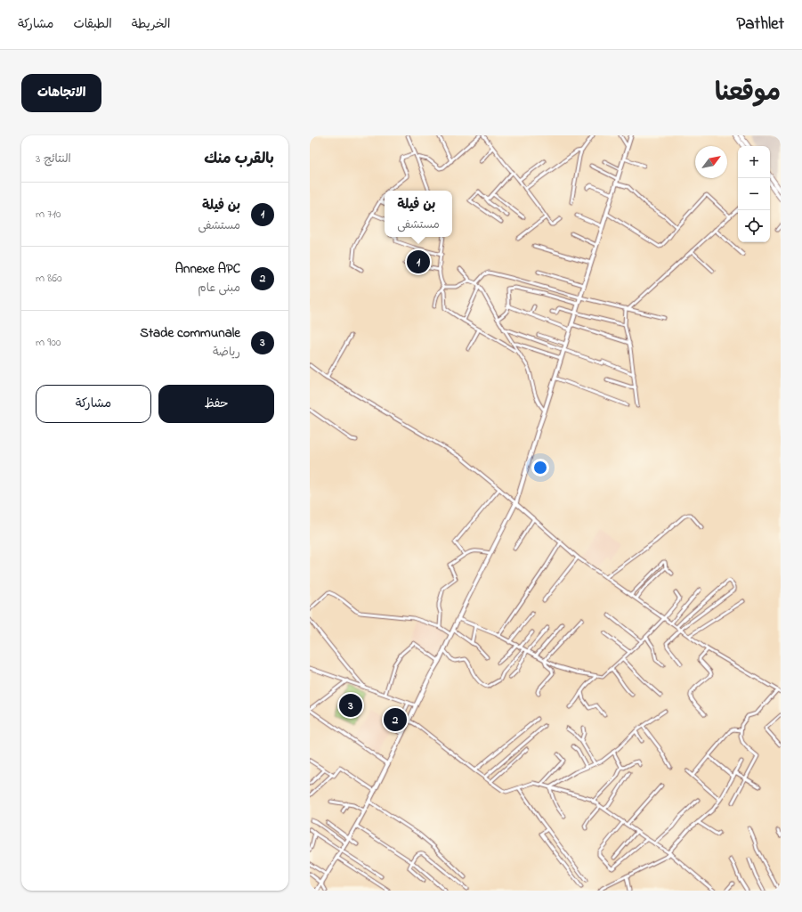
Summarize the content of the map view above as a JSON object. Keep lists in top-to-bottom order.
{
  "north": "top right",
  "page": {
    "header": "Pathlet",
    "nav": ["الخريطة", "الطبقات", "مشاركة"],
    "title": "موقعنا",
    "buttons": [
      "الاتجاهات",
      ["حفظ", "مشاركة"]
    ],
    "heading": ["بالقرب منك", "النتائج: 3"],
    "map_buttons": ["+", "−"],
    "list": [
      {
        "mark": "1",
        "name": "بن فيلة",
        "note": "مستشفى",
        "value": "710 m"
      },
      {
        "mark": "2",
        "name": "Annexe APC",
        "note": "مبنى عام",
        "value": "860 m"
      },
      {
        "mark": "3",
        "name": "Stade communale",
        "note": "رياضة",
        "value": "900 m"
      }
    ],
    "popup": ["بن فيلة", "مستشفى"],
    "pins": ["1", "3", "2"]
  }
}
